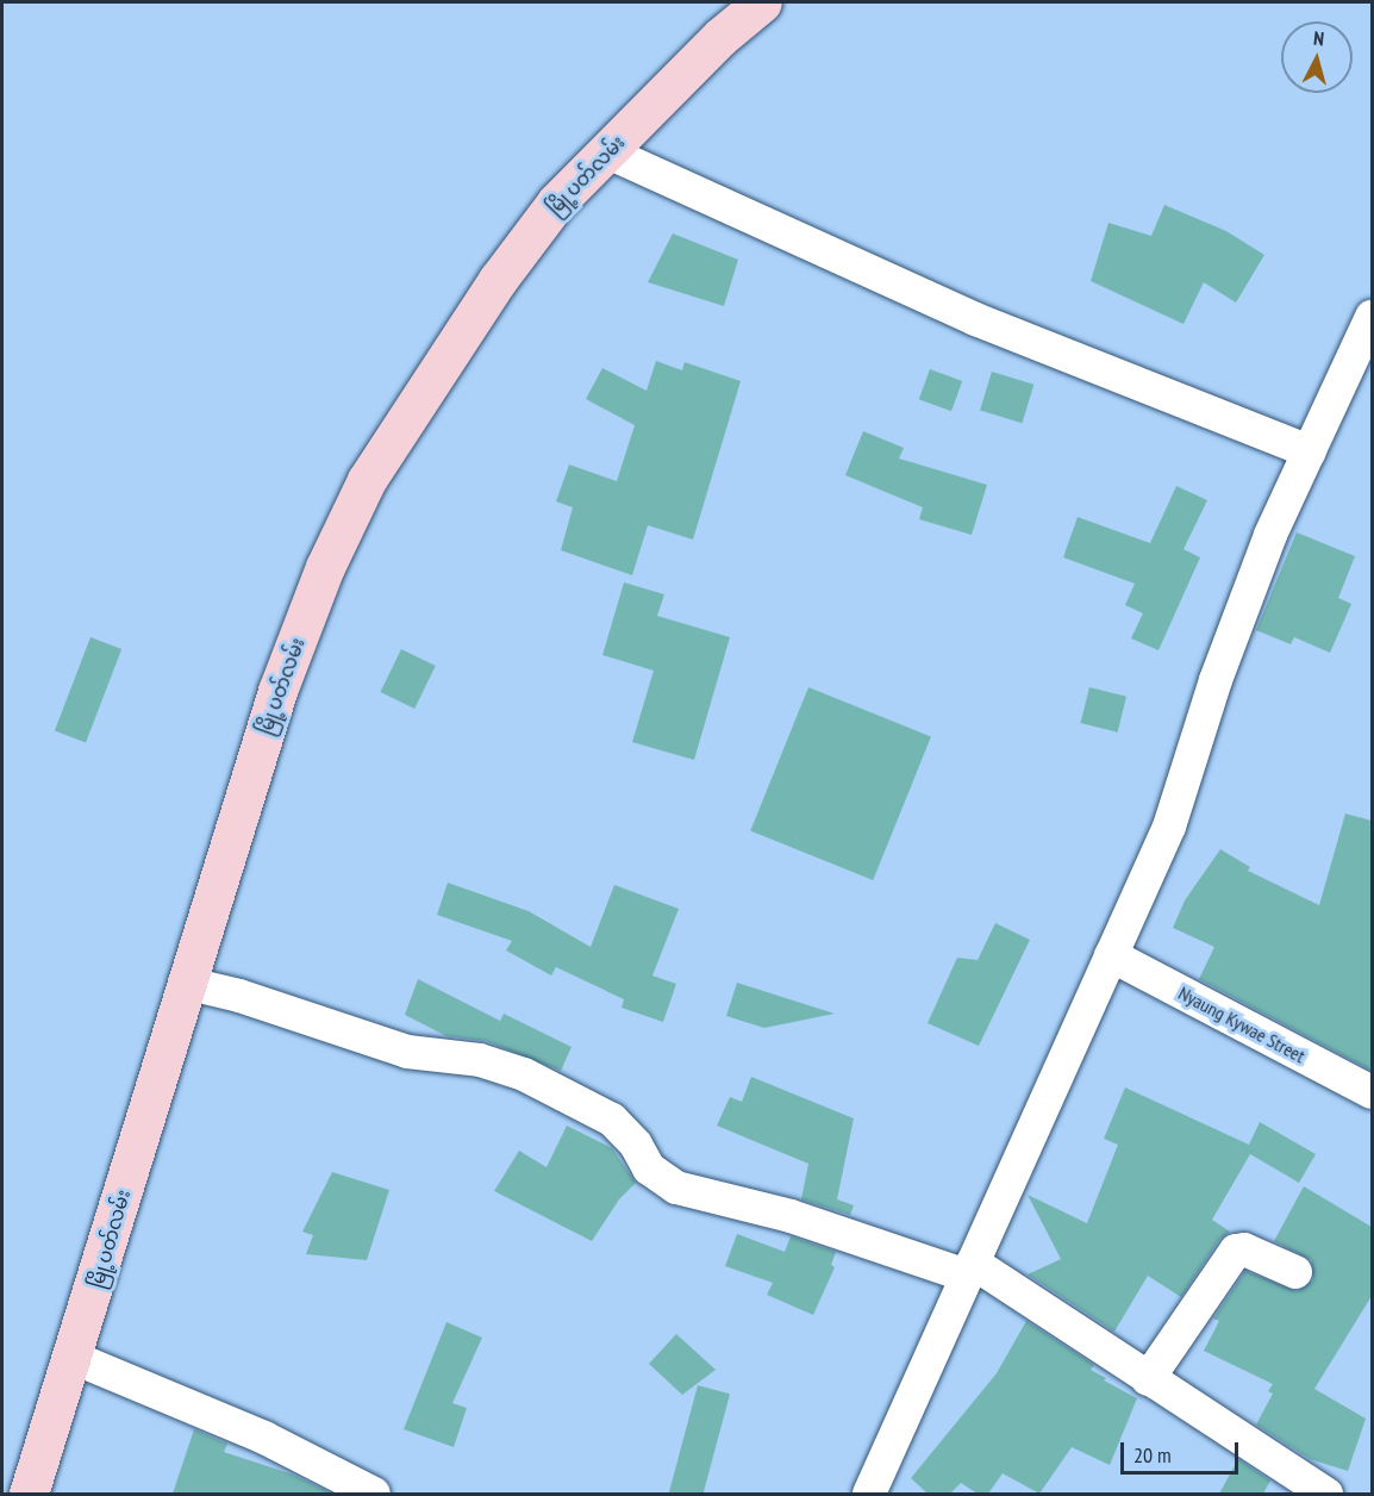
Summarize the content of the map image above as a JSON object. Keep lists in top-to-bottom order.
{
  "streets": {
    "main road": ["မြို့ပတ်လမ်း"],
    "street": ["Nyaung Kywae Street"]
  },
  "scale_bar": "20 m",
  "north": "top"
}
